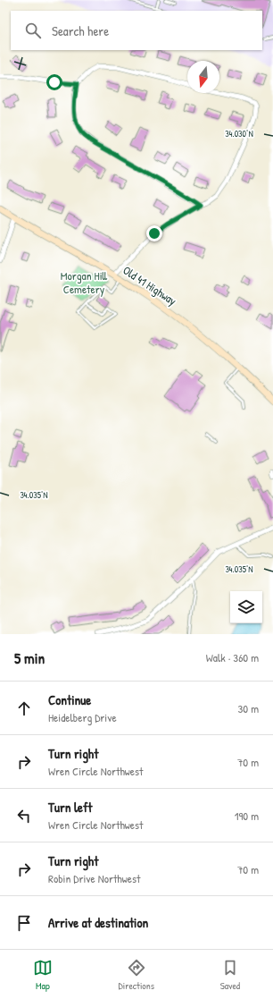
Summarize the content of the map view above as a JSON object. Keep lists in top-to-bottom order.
{
  "streets": {
    "main road": ["Old 41 Highway"]
  },
  "parks": ["Morgan Hill Cemetery"],
  "north": "bottom",
  "page": {
    "search": "Search here",
    "heading": ["5 min", "Walk · 360 m"],
    "list": [
      ["Continue", "Heidelberg Drive", "30 m"],
      ["Turn right", "Wren Circle Northwest", "70 m"],
      ["Turn left", "Wren Circle Northwest", "190 m"],
      ["Turn right", "Robin Drive Northwest", "70 m"],
      "Arrive at destination"
    ],
    "nav": ["Map", "Directions", "Saved"]
  },
  "coordinates": ["34.030°N", "34.035°N"]
}
